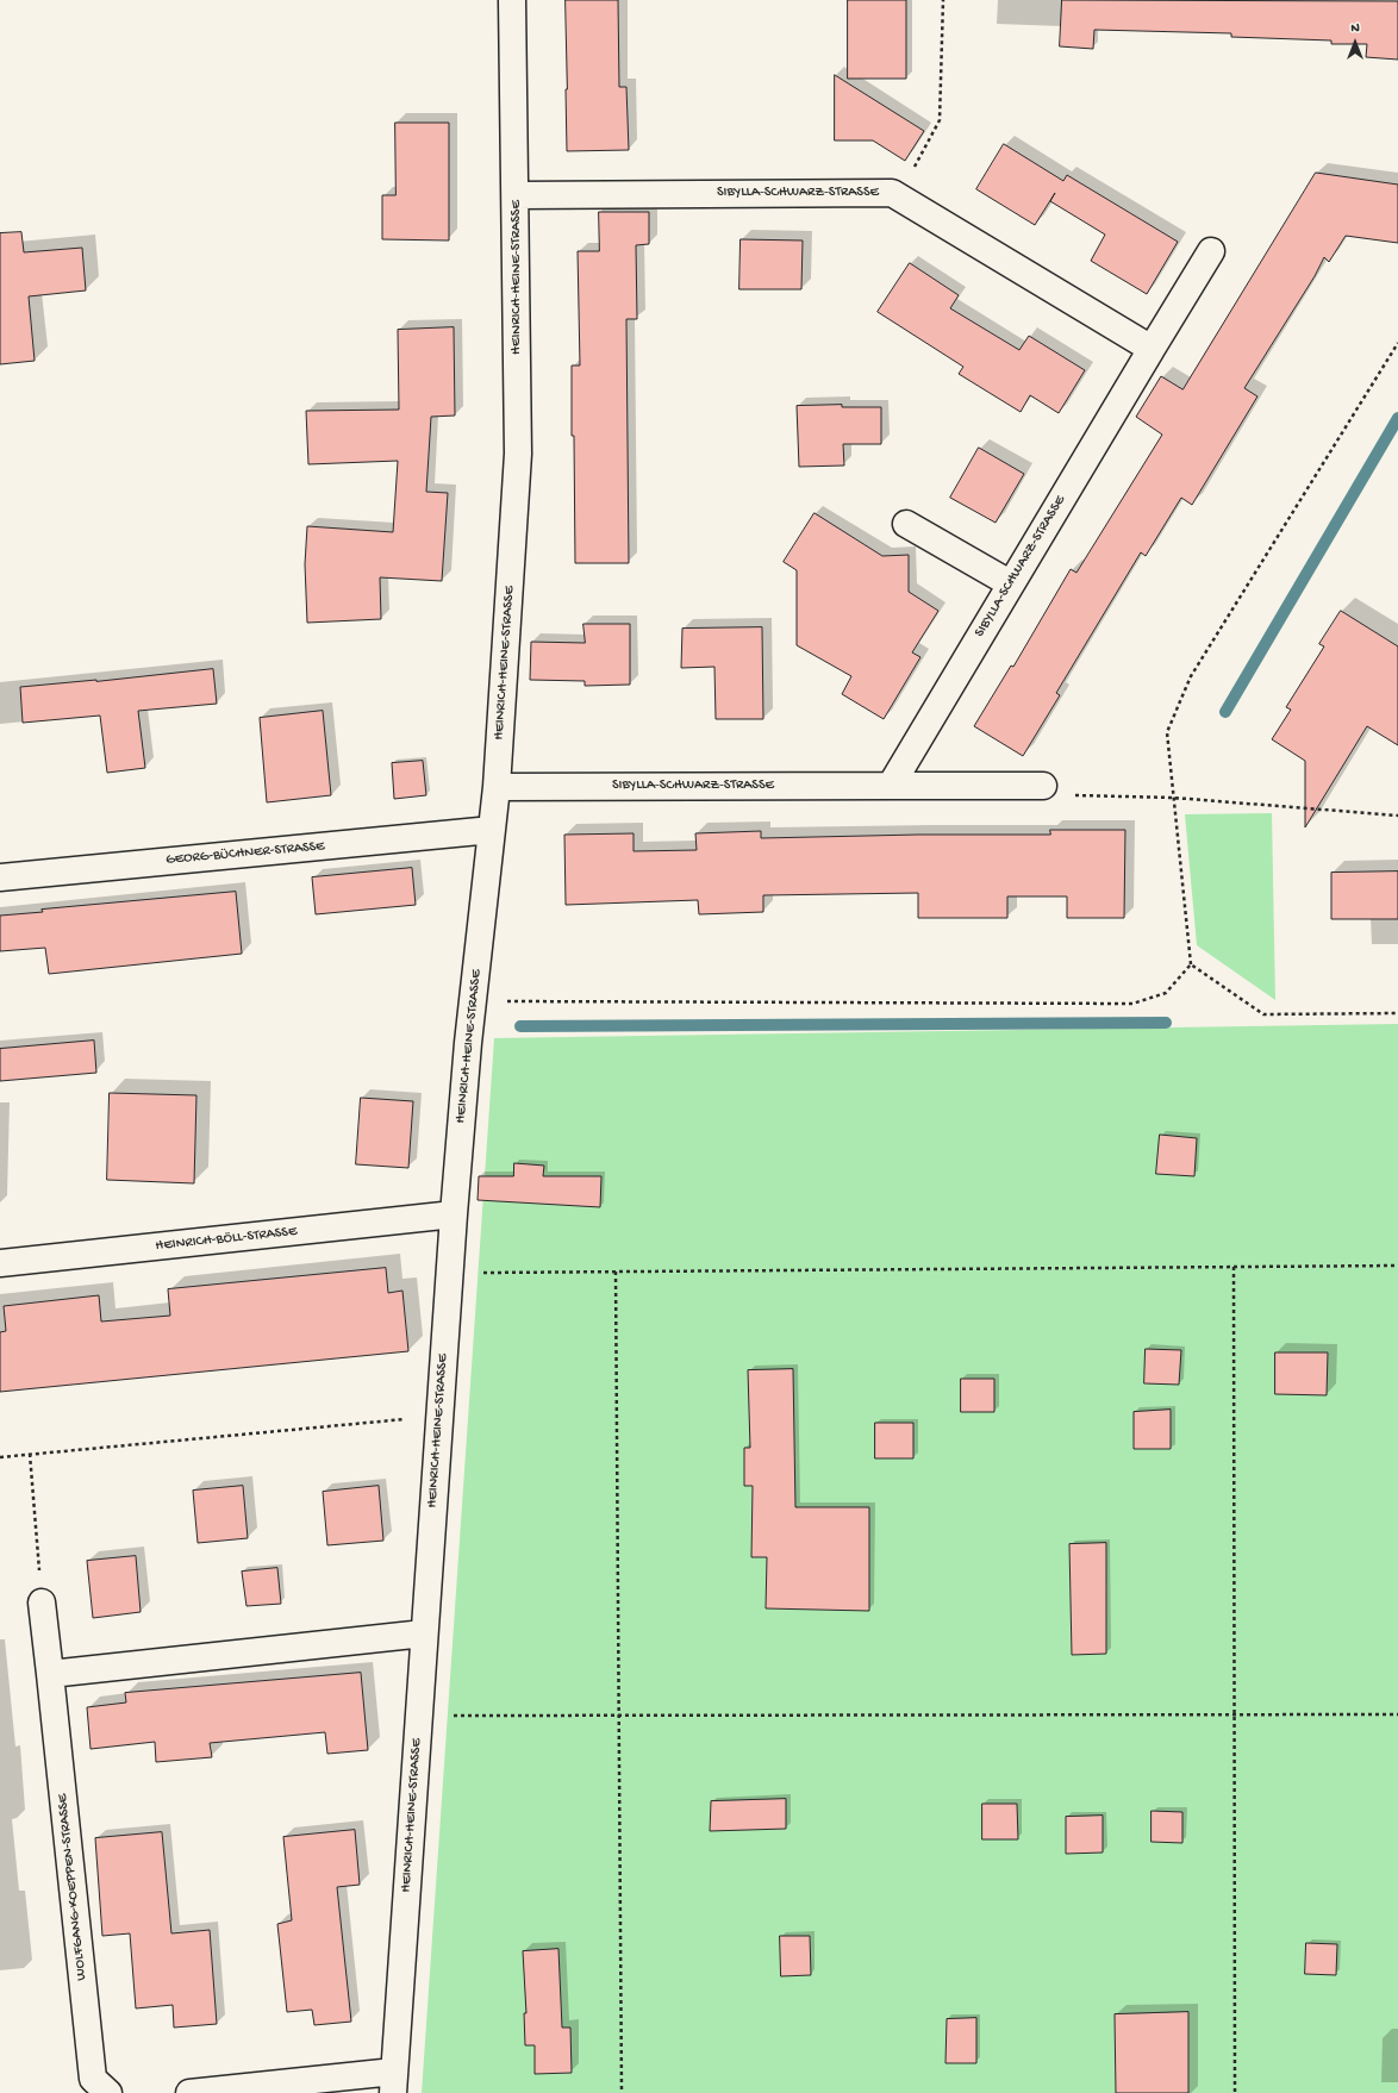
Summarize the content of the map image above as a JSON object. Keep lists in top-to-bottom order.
{
  "streets": {
    "street": [
      "SIBYLLA-SCHWARZ-STRASSE",
      "HEINRICH-HEINE-STRASSE",
      "GEORG-BÜCHNER-STRASSE",
      "HEINRICH-BÖLL-STRASSE",
      "WOLFGANG-KOEPPEN-STRASSE"
    ]
  },
  "crossings": [
    ["SIBYLLA-SCHWARZ-STRASSE", "HEINRICH-HEINE-STRASSE"],
    ["HEINRICH-HEINE-STRASSE", "GEORG-BÜCHNER-STRASSE"],
    ["HEINRICH-HEINE-STRASSE", "HEINRICH-BÖLL-STRASSE"]
  ],
  "north": "top"
}
